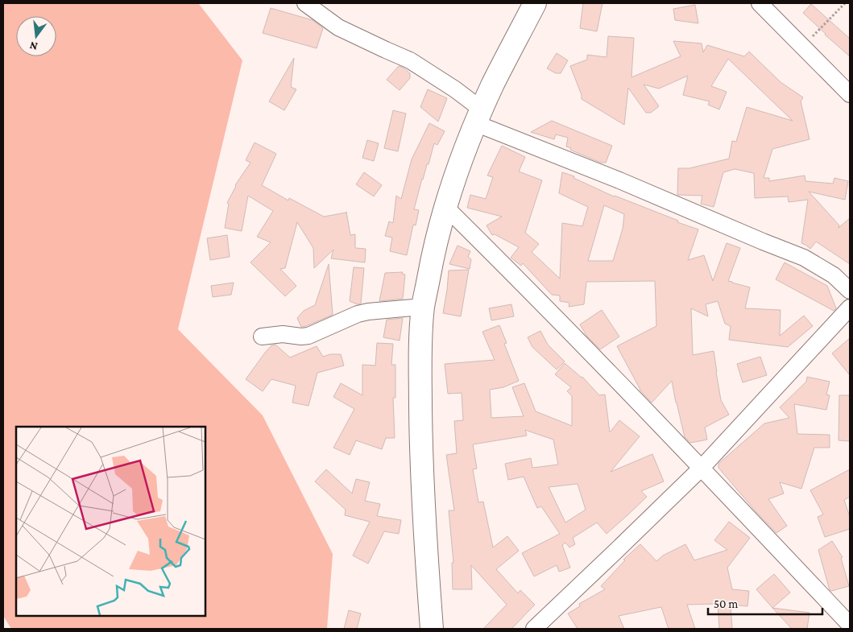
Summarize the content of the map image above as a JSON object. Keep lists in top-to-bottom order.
{
  "scale_bar": "50 m",
  "north": "bottom"
}
